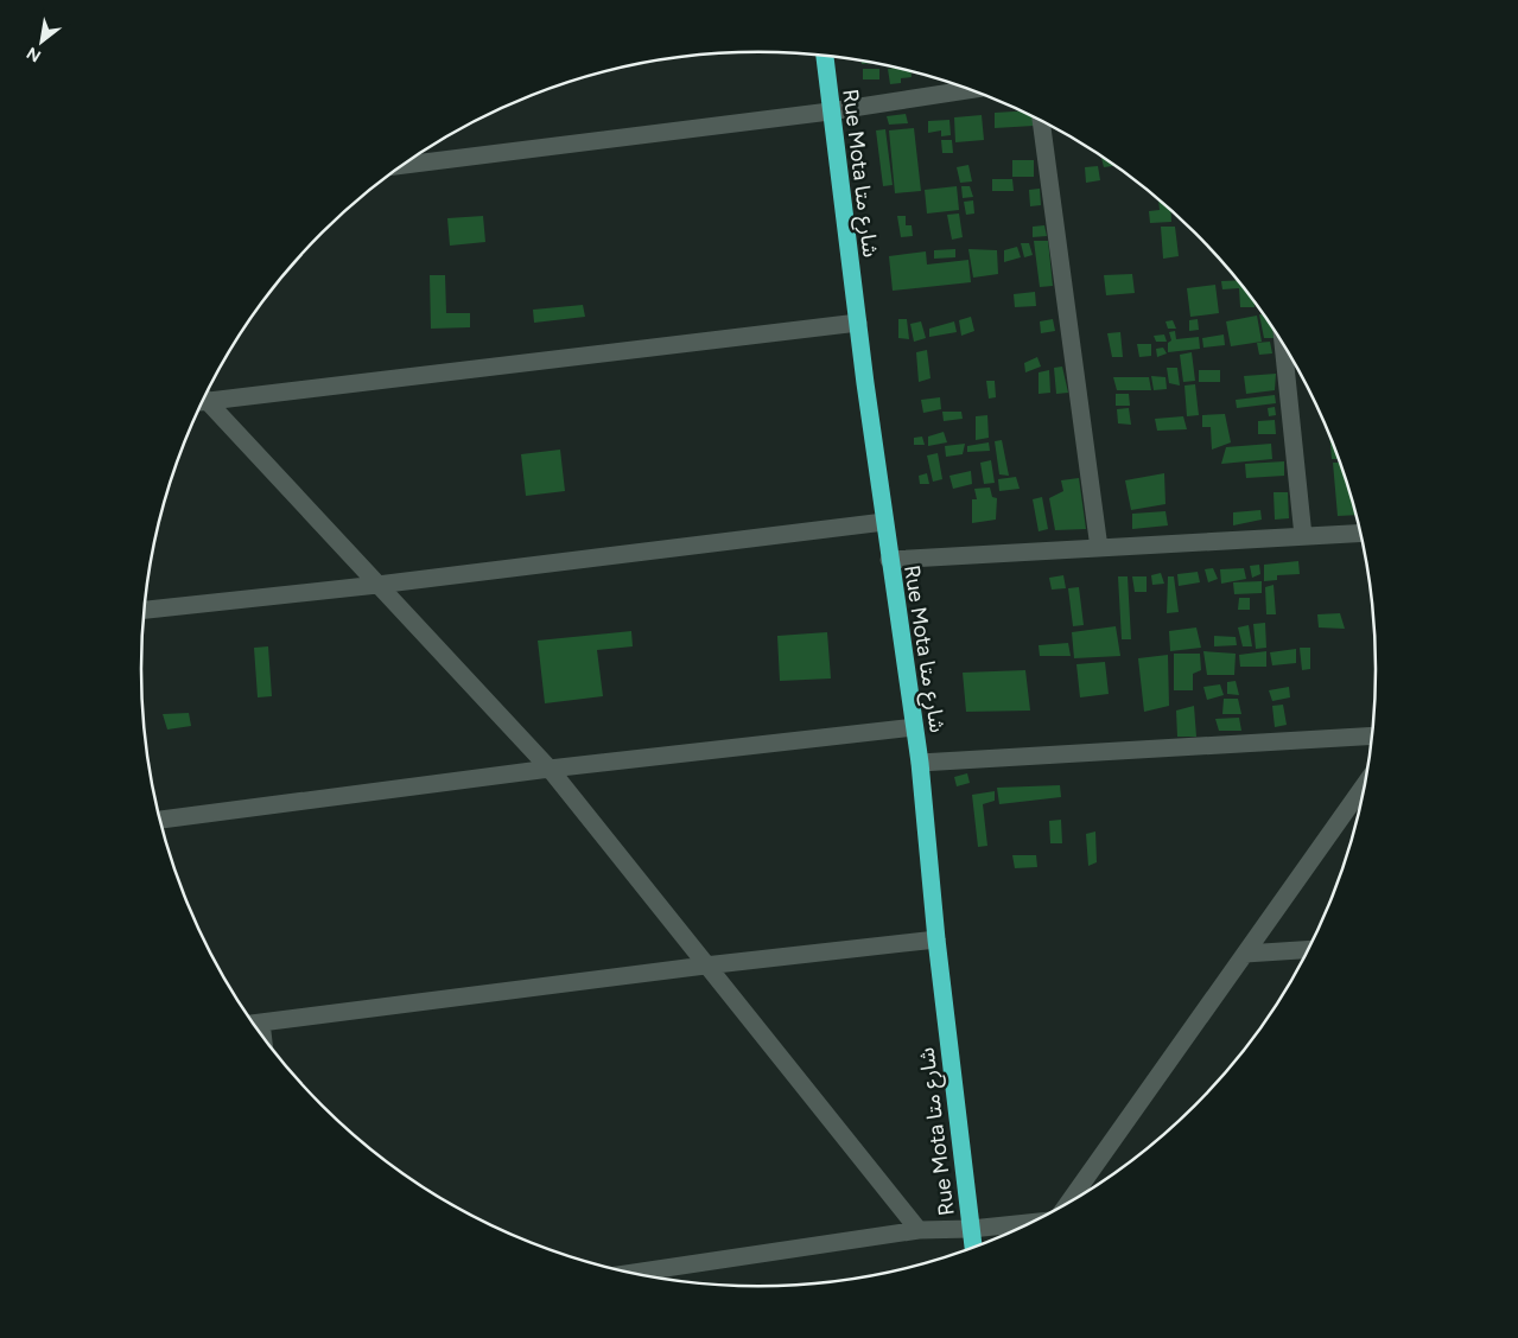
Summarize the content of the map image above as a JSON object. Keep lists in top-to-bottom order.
{
  "streets": {
    "highway": ["Rue Mota شارع متا"]
  },
  "north": "bottom left"
}
